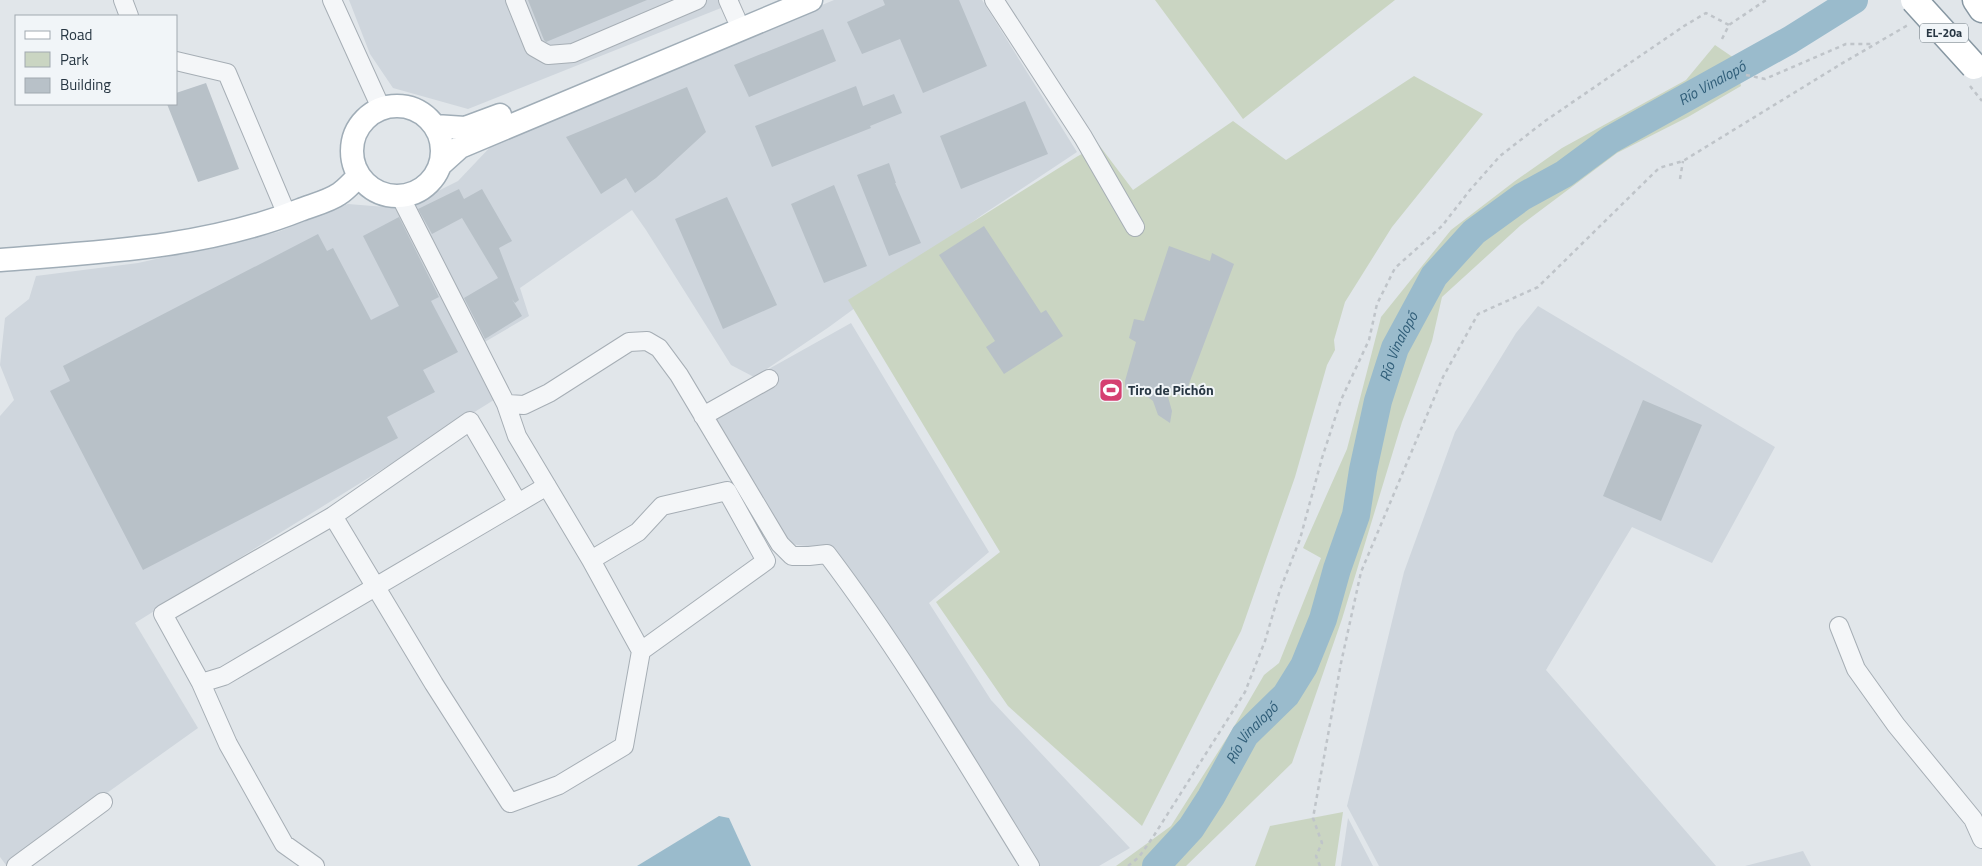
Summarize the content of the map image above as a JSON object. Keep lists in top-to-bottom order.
{
  "streets": {
    "highway": ["EL-20a"]
  },
  "water": ["Río Vinalopó"],
  "places": {
    "sports": ["Tiro de Pichón"]
  },
  "legend": ["Road", "Park", "Building"]
}
